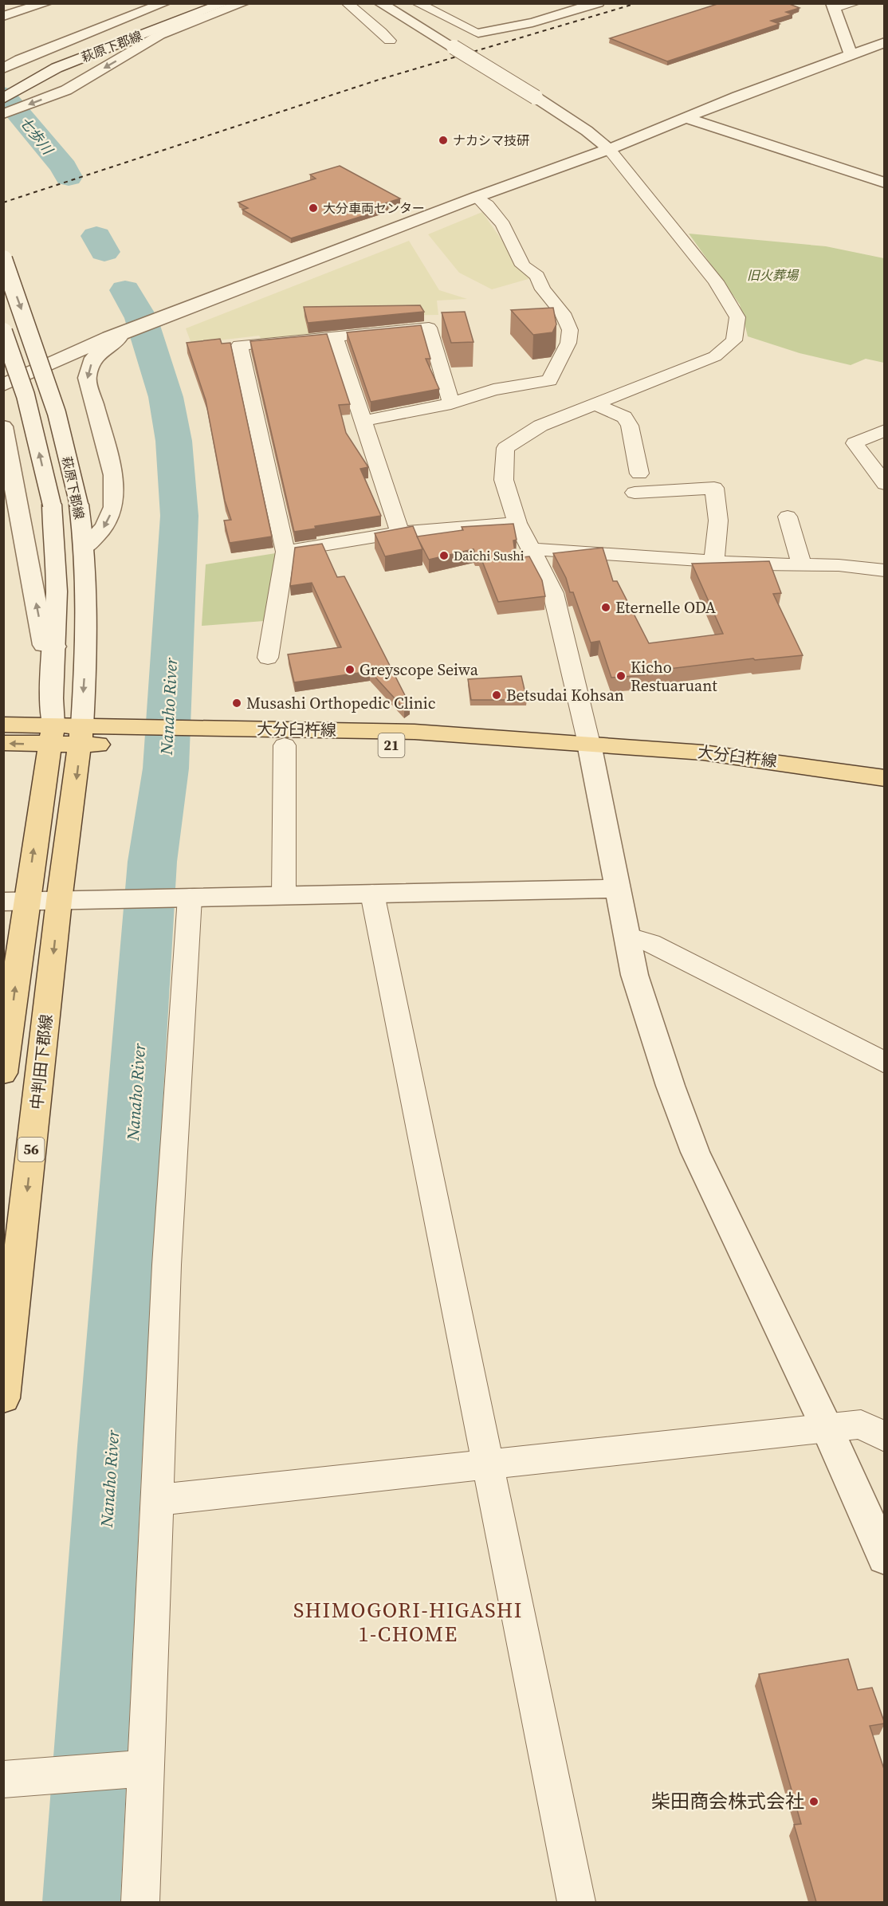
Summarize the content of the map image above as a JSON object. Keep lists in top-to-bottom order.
{
  "streets": {
    "main road": [
      "大分臼杵線",
      "21",
      "中判田下郡線",
      "56"
    ],
    "street": ["萩原下郡線"]
  },
  "crossings": [
    ["萩原下郡線", "大分臼杵線"],
    ["萩原下郡線", "中判田下郡線"],
    ["大分臼杵線", "中判田下郡線"]
  ],
  "districts": ["SHIMOGORI-HIGASHI 1-CHOME"],
  "water": ["七歩川", "Nanaho River"],
  "parks": ["旧火葬場"],
  "places": [
    "ナカシマ技研",
    "大分車両センター",
    "Daichi Sushi",
    "Eternelle ODA",
    "Greyscope Seiwa",
    "Kicho Restuaruant",
    "Betsudai Kohsan",
    "Musashi Orthopedic Clinic",
    "柴田商会株式会社"
  ]
}
